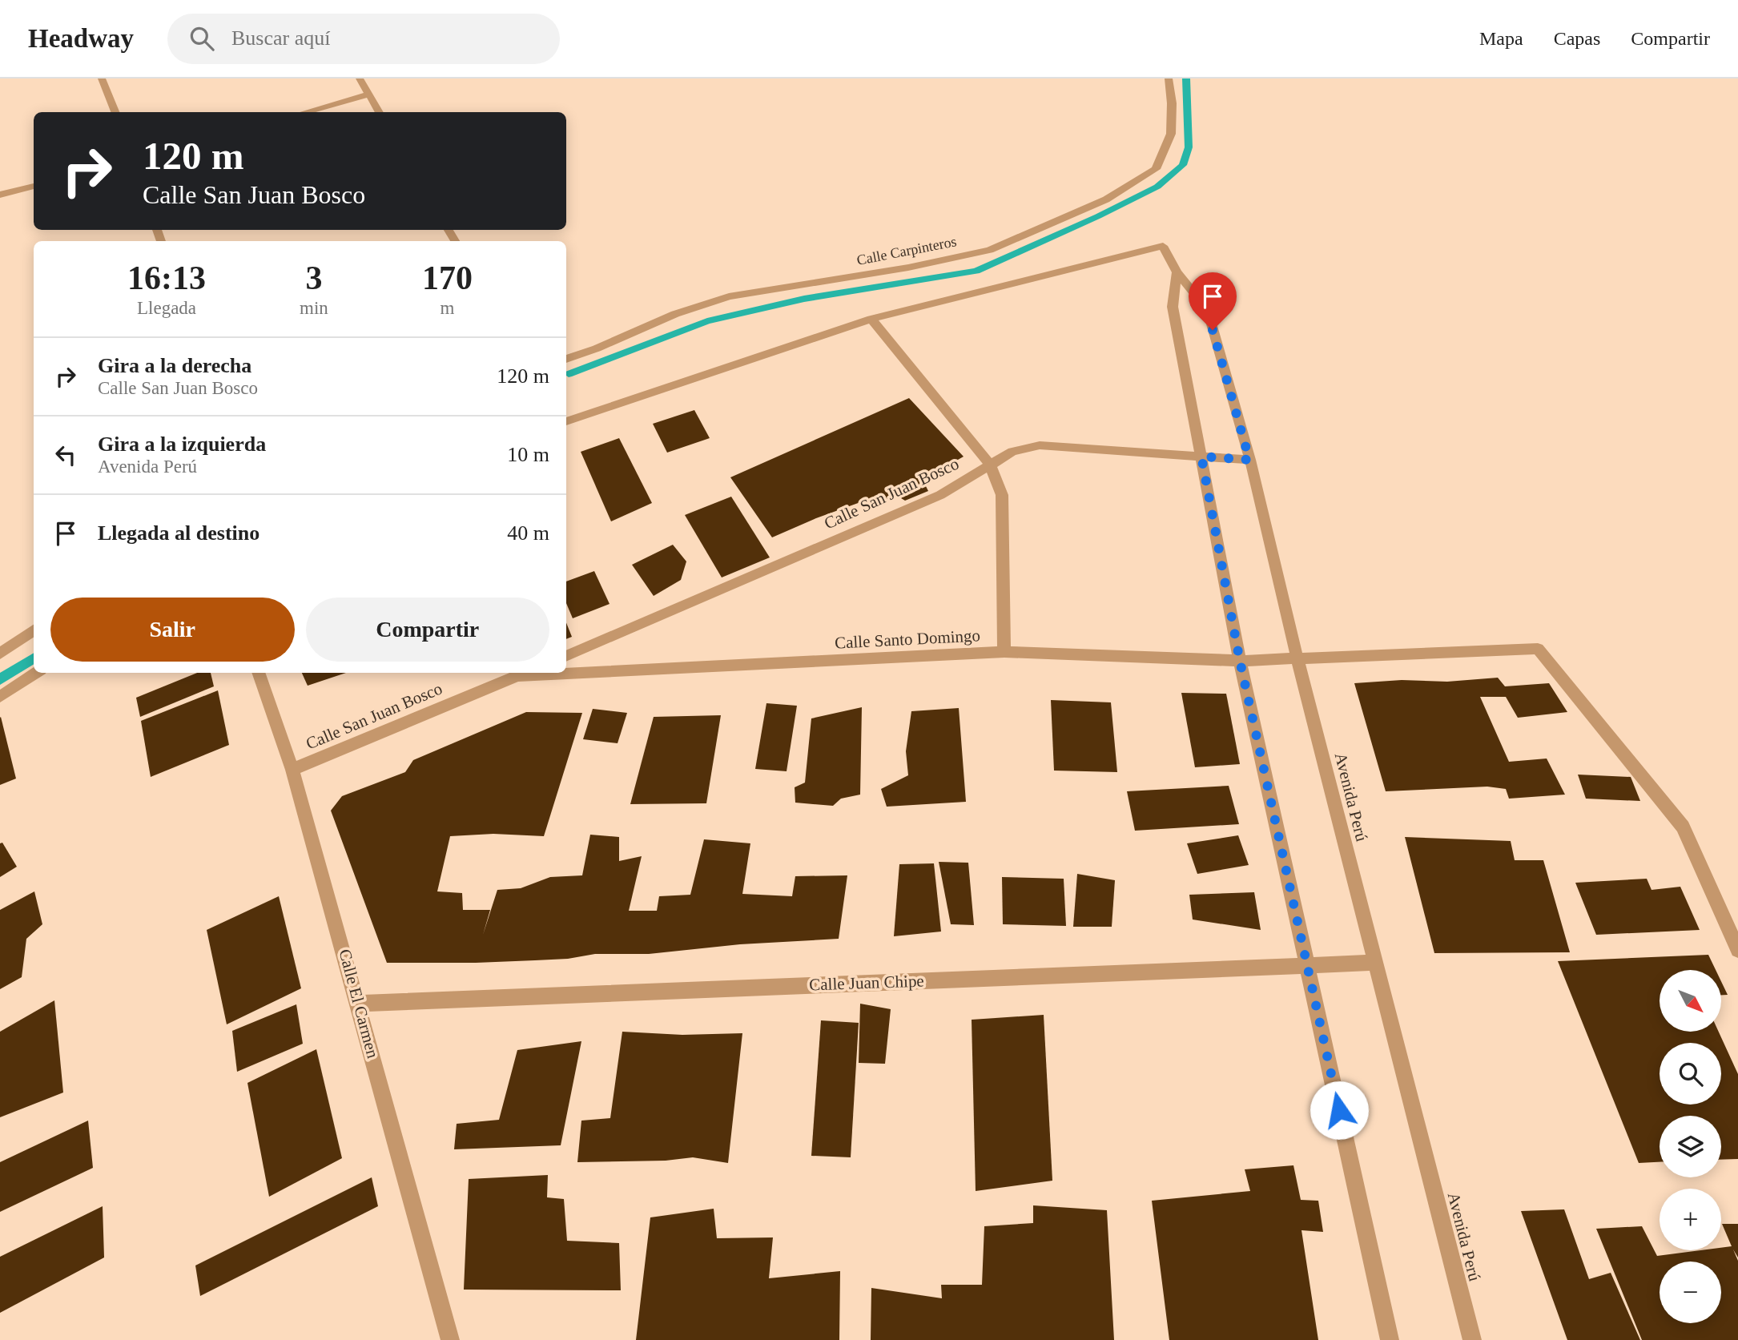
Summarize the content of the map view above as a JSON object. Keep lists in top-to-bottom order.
{
  "streets": {
    "street": [
      "Calle Carpinteros",
      "Calle San Juan Bosco",
      "Calle Santo Domingo",
      "Avenida Perú",
      "Calle Juan Chipe",
      "Calle El Carmen"
    ]
  },
  "crossings": [
    ["Calle San Juan Bosco", "Avenida Perú"],
    ["Calle San Juan Bosco", "Calle El Carmen"],
    ["Calle Santo Domingo", "Avenida Perú"],
    ["Avenida Perú", "Calle Juan Chipe"],
    ["Calle Juan Chipe", "Calle El Carmen"]
  ],
  "north": "bottom right",
  "page": {
    "header": "Headway",
    "search": "Buscar aquí",
    "nav": ["Mapa", "Capas", "Compartir"],
    "turn": ["120 m", "Calle San Juan Bosco"],
    "eta": [
      "16:13",
      "Llegada",
      "3",
      "min",
      "170",
      "m"
    ],
    "list": [
      {
        "name": "Gira a la derecha",
        "note": "Calle San Juan Bosco",
        "value": "120 m"
      },
      {
        "name": "Gira a la izquierda",
        "note": "Avenida Perú",
        "value": "10 m"
      },
      {
        "name": "Llegada al destino",
        "value": "40 m"
      }
    ],
    "buttons": ["Salir", "Compartir"],
    "map_buttons": ["+", "−"]
  }
}
